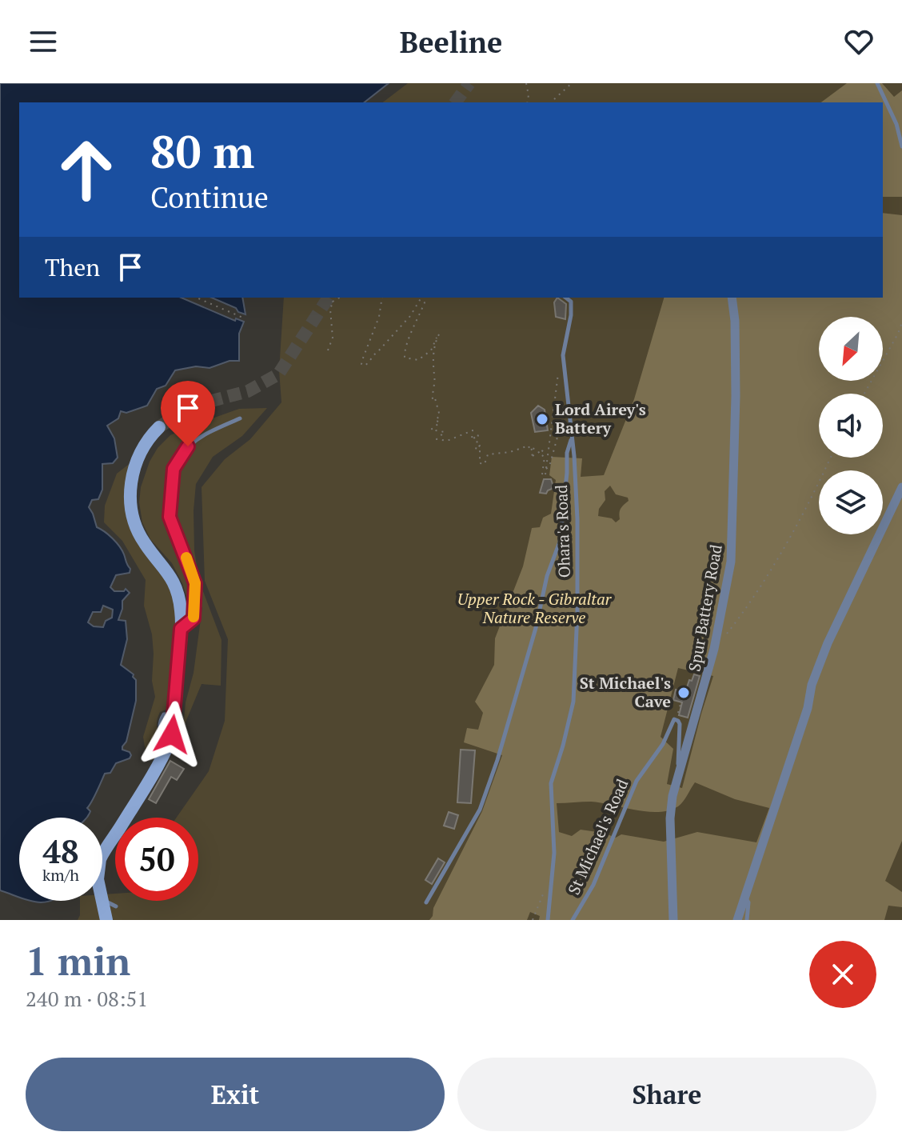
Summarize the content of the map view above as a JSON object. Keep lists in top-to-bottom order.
{
  "streets": {
    "street": ["Spur Battery Road"],
    "lane": ["Ohara's Road", "St Michael's Road"]
  },
  "parks": ["Upper Rock - Gibraltar Nature Reserve"],
  "places": ["Lord Airey's Battery", "St Michael's Cave"],
  "north": "bottom left",
  "page": {
    "header": "Beeline",
    "turn": ["80 m", "Continue"],
    "then": "Then",
    "speed": "48 km/h",
    "limit": "50",
    "heading": ["1 min", "240 m · 08:51"],
    "buttons": ["Exit", "Share"]
  }
}
